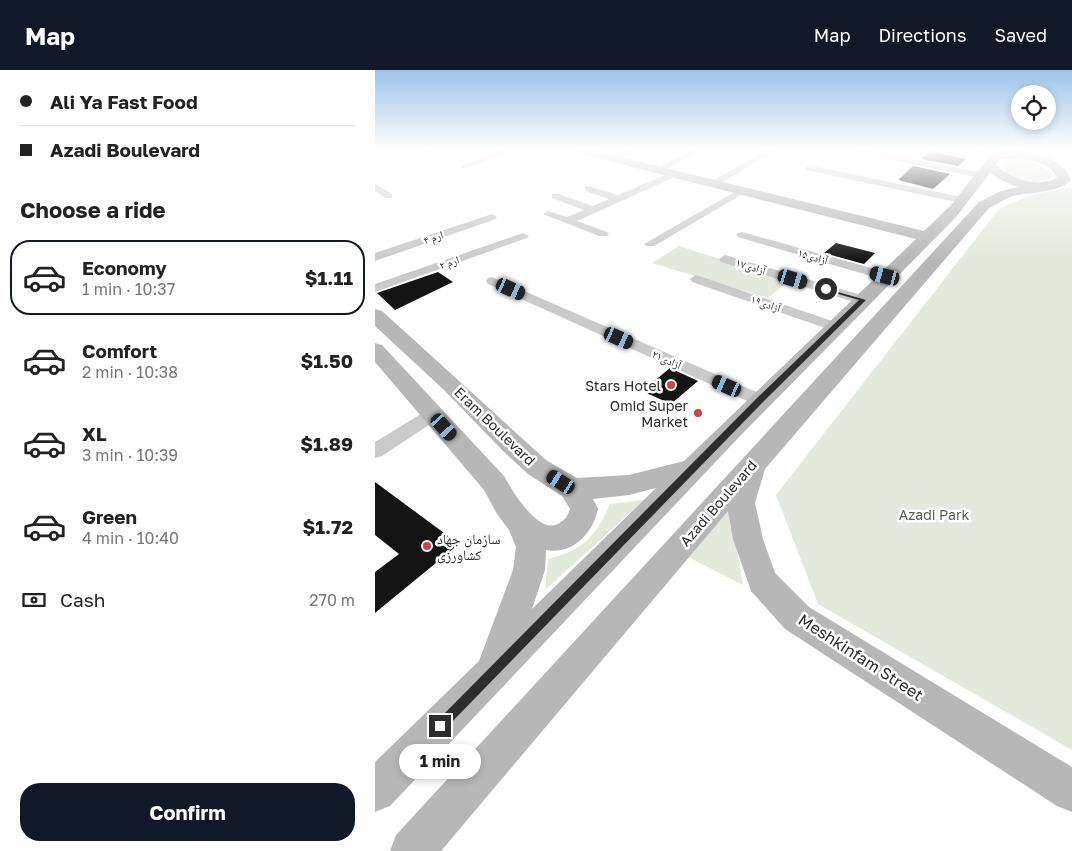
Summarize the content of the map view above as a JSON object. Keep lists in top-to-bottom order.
{
  "streets": {
    "main road": ["Eram Boulevard", "Azadi Boulevard", "Meshkinfam Street"],
    "street": [
      "ارم ۴",
      "آزادی۱۵",
      "ارم ۲",
      "آزادی۱۷",
      "آزادی۱۹",
      "آزادی۲۱"
    ]
  },
  "crossings": [
    ["Azadi Boulevard", "Meshkinfam Street"]
  ],
  "parks": ["Azadi Park"],
  "places": ["Stars Hotel", "Omid Super Market", "سازمان جهاد کشاورزی"],
  "page": {
    "header": "Map",
    "nav": ["Map", "Directions", "Saved"],
    "banner": ["Ali Ya Fast Food", "Azadi Boulevard"],
    "heading": "Choose a ride",
    "list": [
      {
        "name": "Economy",
        "note": "1 min · 10:37",
        "value": "$1.11"
      },
      {
        "name": "Comfort",
        "note": "2 min · 10:38",
        "value": "$1.50"
      },
      {
        "name": "XL",
        "note": "3 min · 10:39",
        "value": "$1.89"
      },
      {
        "name": "Green",
        "note": "4 min · 10:40",
        "value": "$1.72"
      }
    ],
    "pay": ["Cash", "270 m"],
    "bubble": "1 min",
    "buttons": "Confirm"
  }
}
